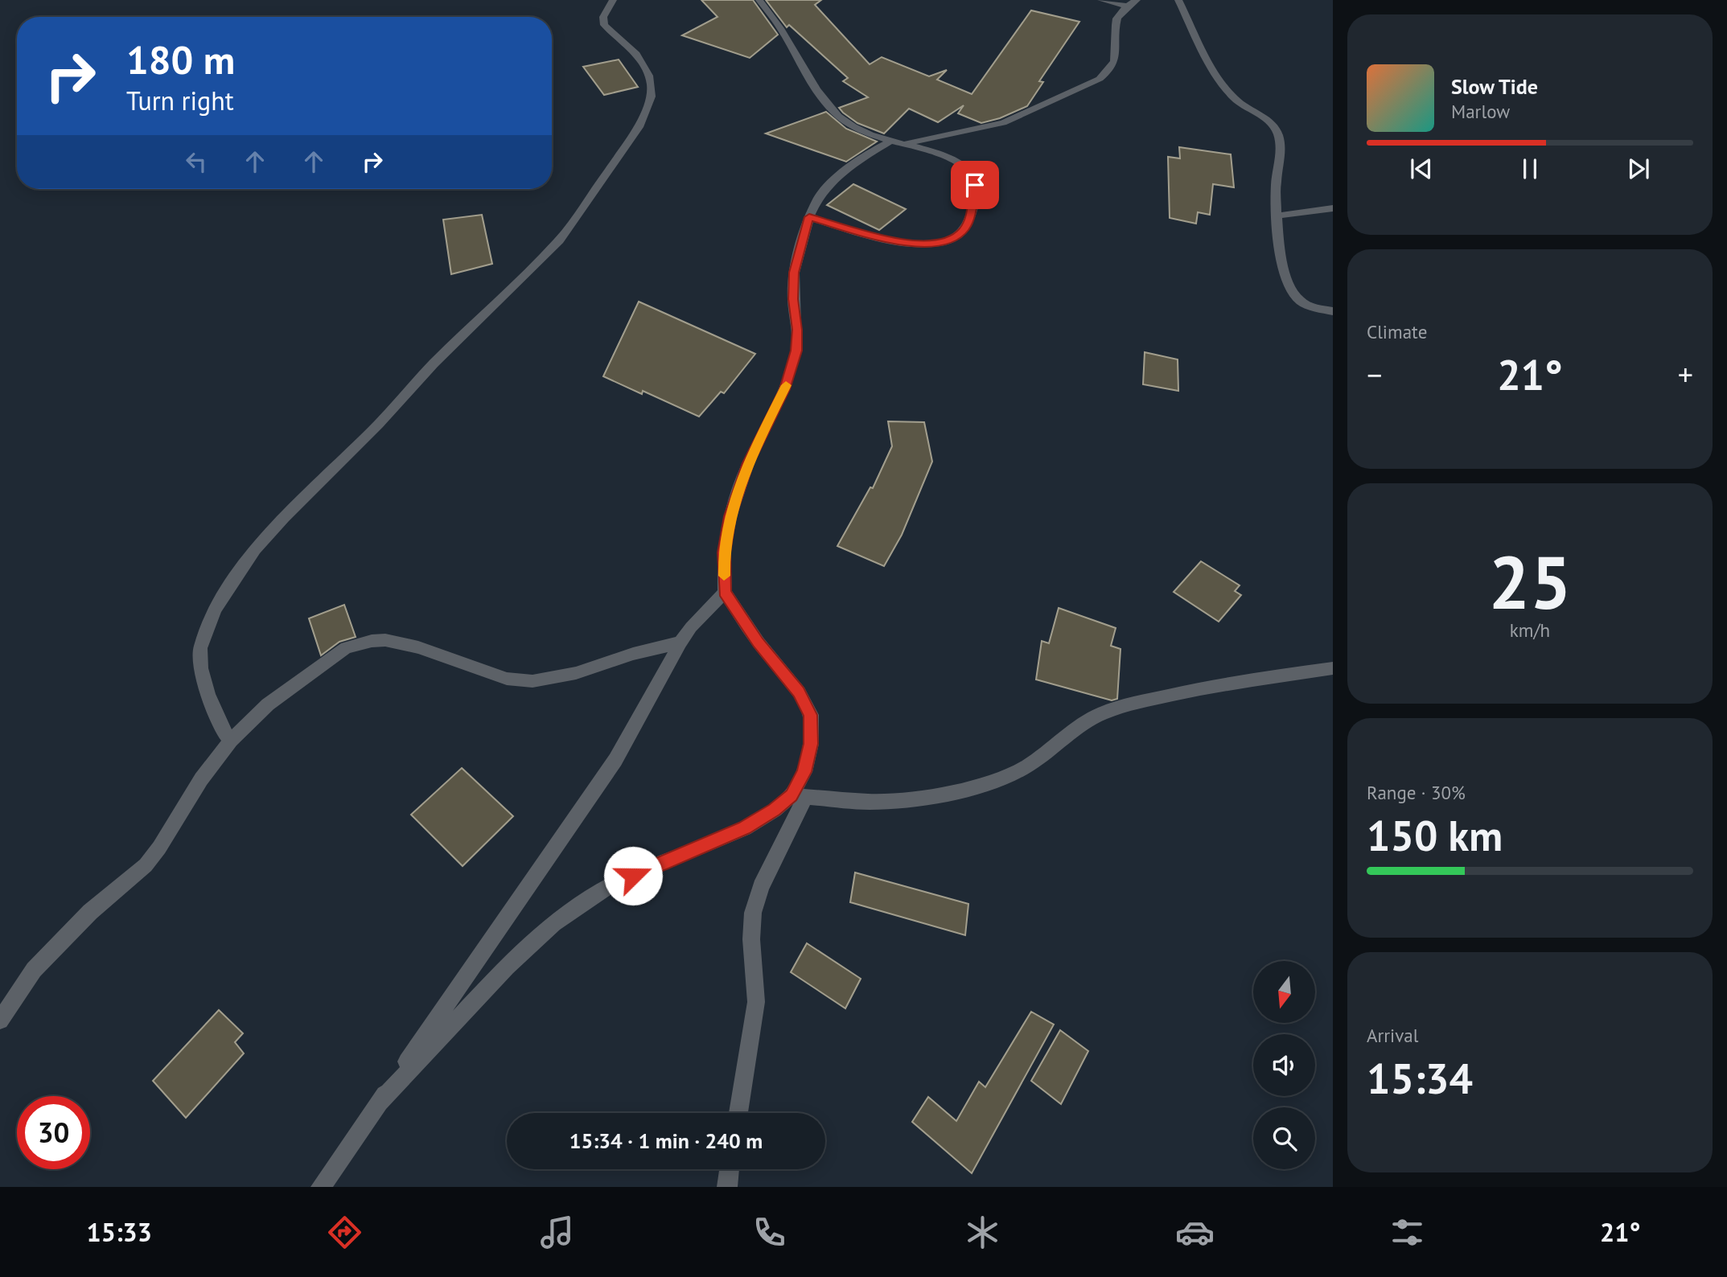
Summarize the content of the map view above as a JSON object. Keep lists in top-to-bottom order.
{
  "north": "bottom",
  "page": {
    "turn": ["180 m", "Turn right"],
    "song": ["Slow Tide", "Marlow"],
    "tile": [
      "Climate",
      ["25", "km/h"],
      ["Range · 30%", "150 km"],
      ["Arrival", "15:34"]
    ],
    "heat": ["−", "21°", "+"],
    "limit": "30",
    "trip": "15:34 · 1 min · 240 m",
    "tabs": ["15:33", "21°"]
  }
}
